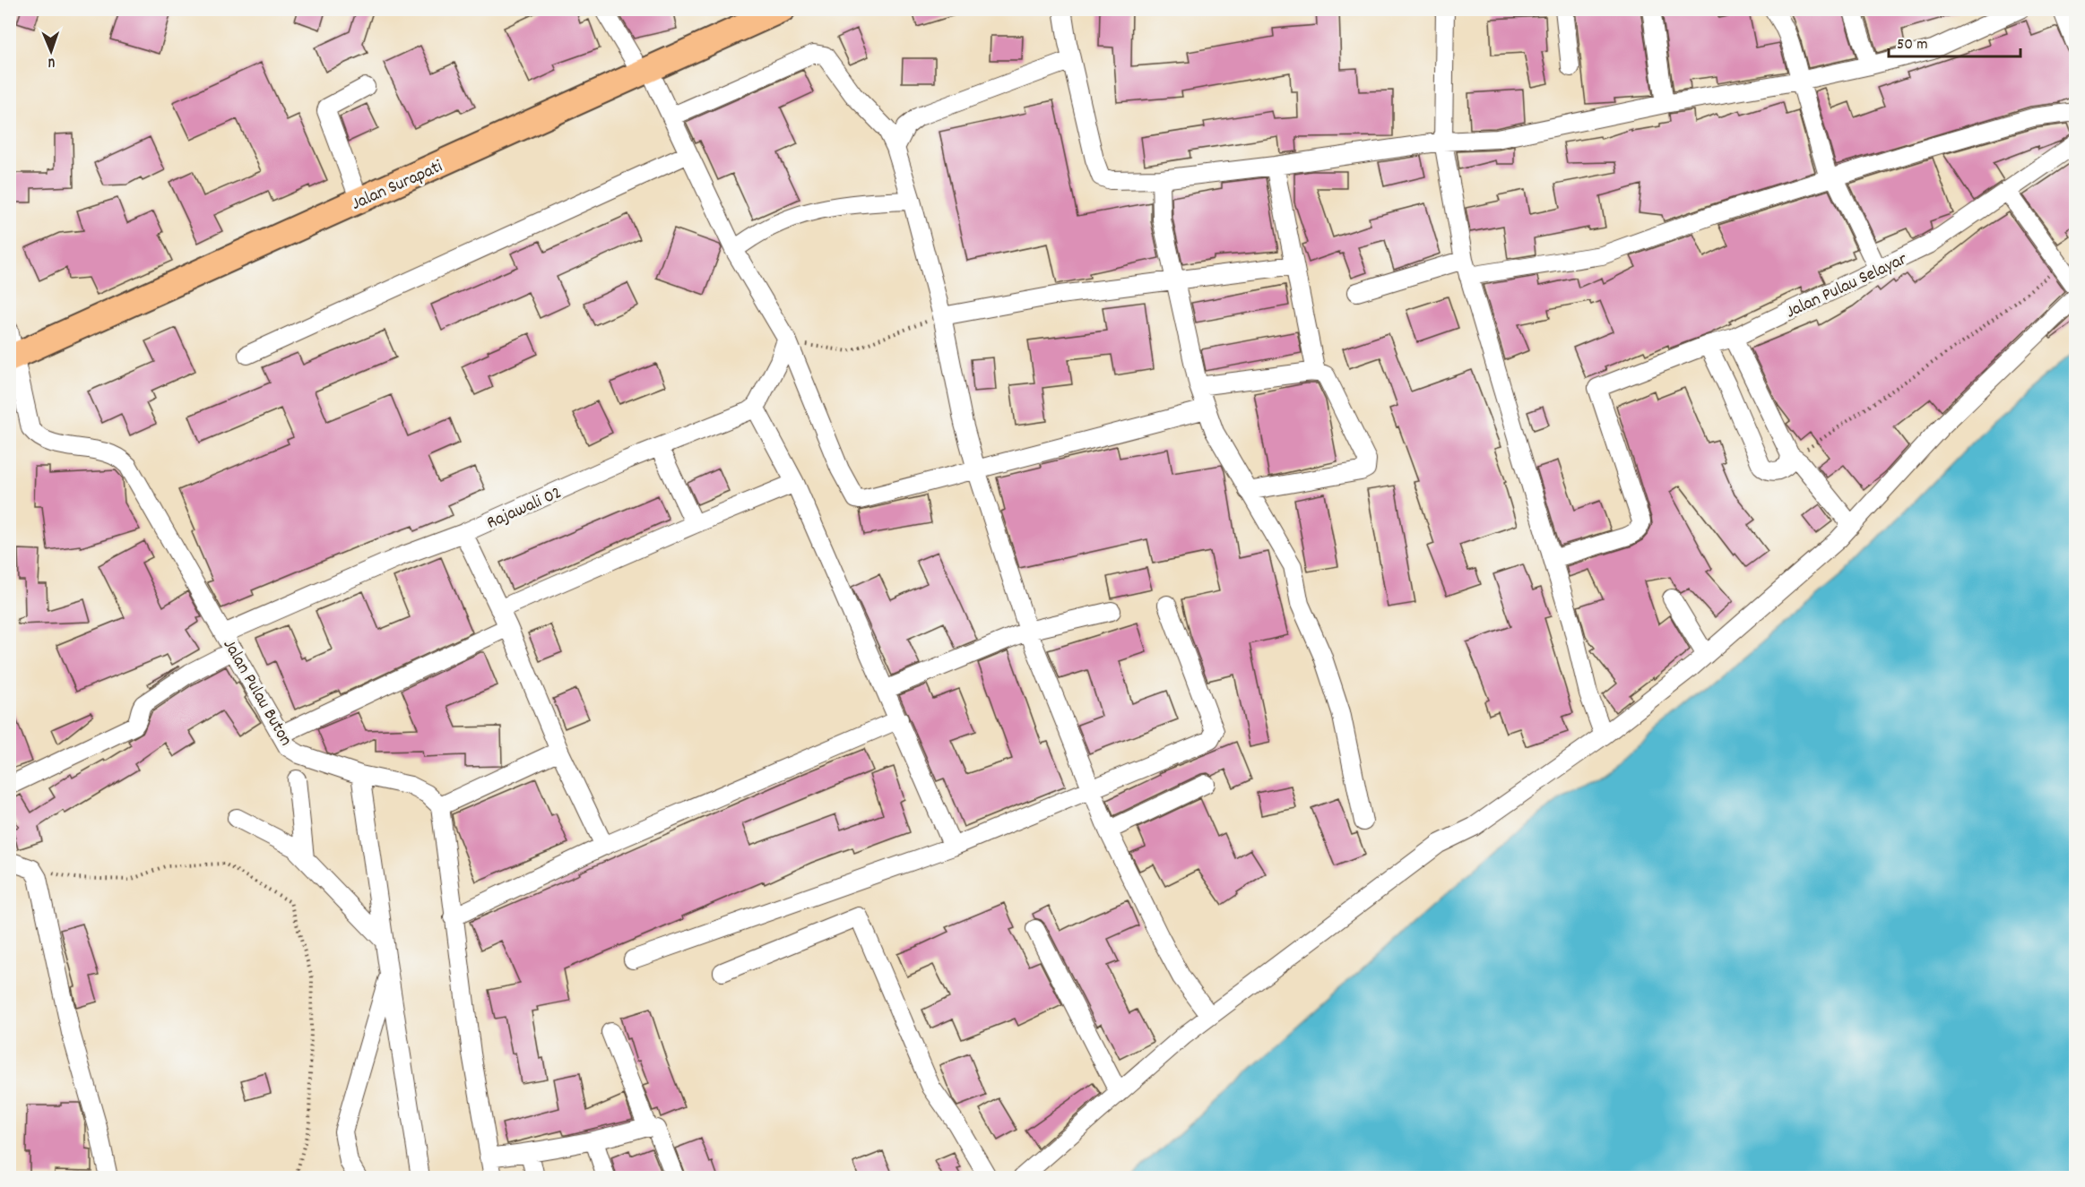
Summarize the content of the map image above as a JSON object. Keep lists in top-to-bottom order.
{
  "streets": {
    "highway": ["Jalan Surapati"],
    "street": ["Jalan Pulau Selayar", "Rajawali 02", "Jalan Pulau Buton"]
  },
  "crossings": [
    ["Jalan Surapati", "Jalan Pulau Buton"],
    ["Rajawali 02", "Jalan Pulau Buton"]
  ],
  "scale_bar": "50 m",
  "north": "bottom"
}
